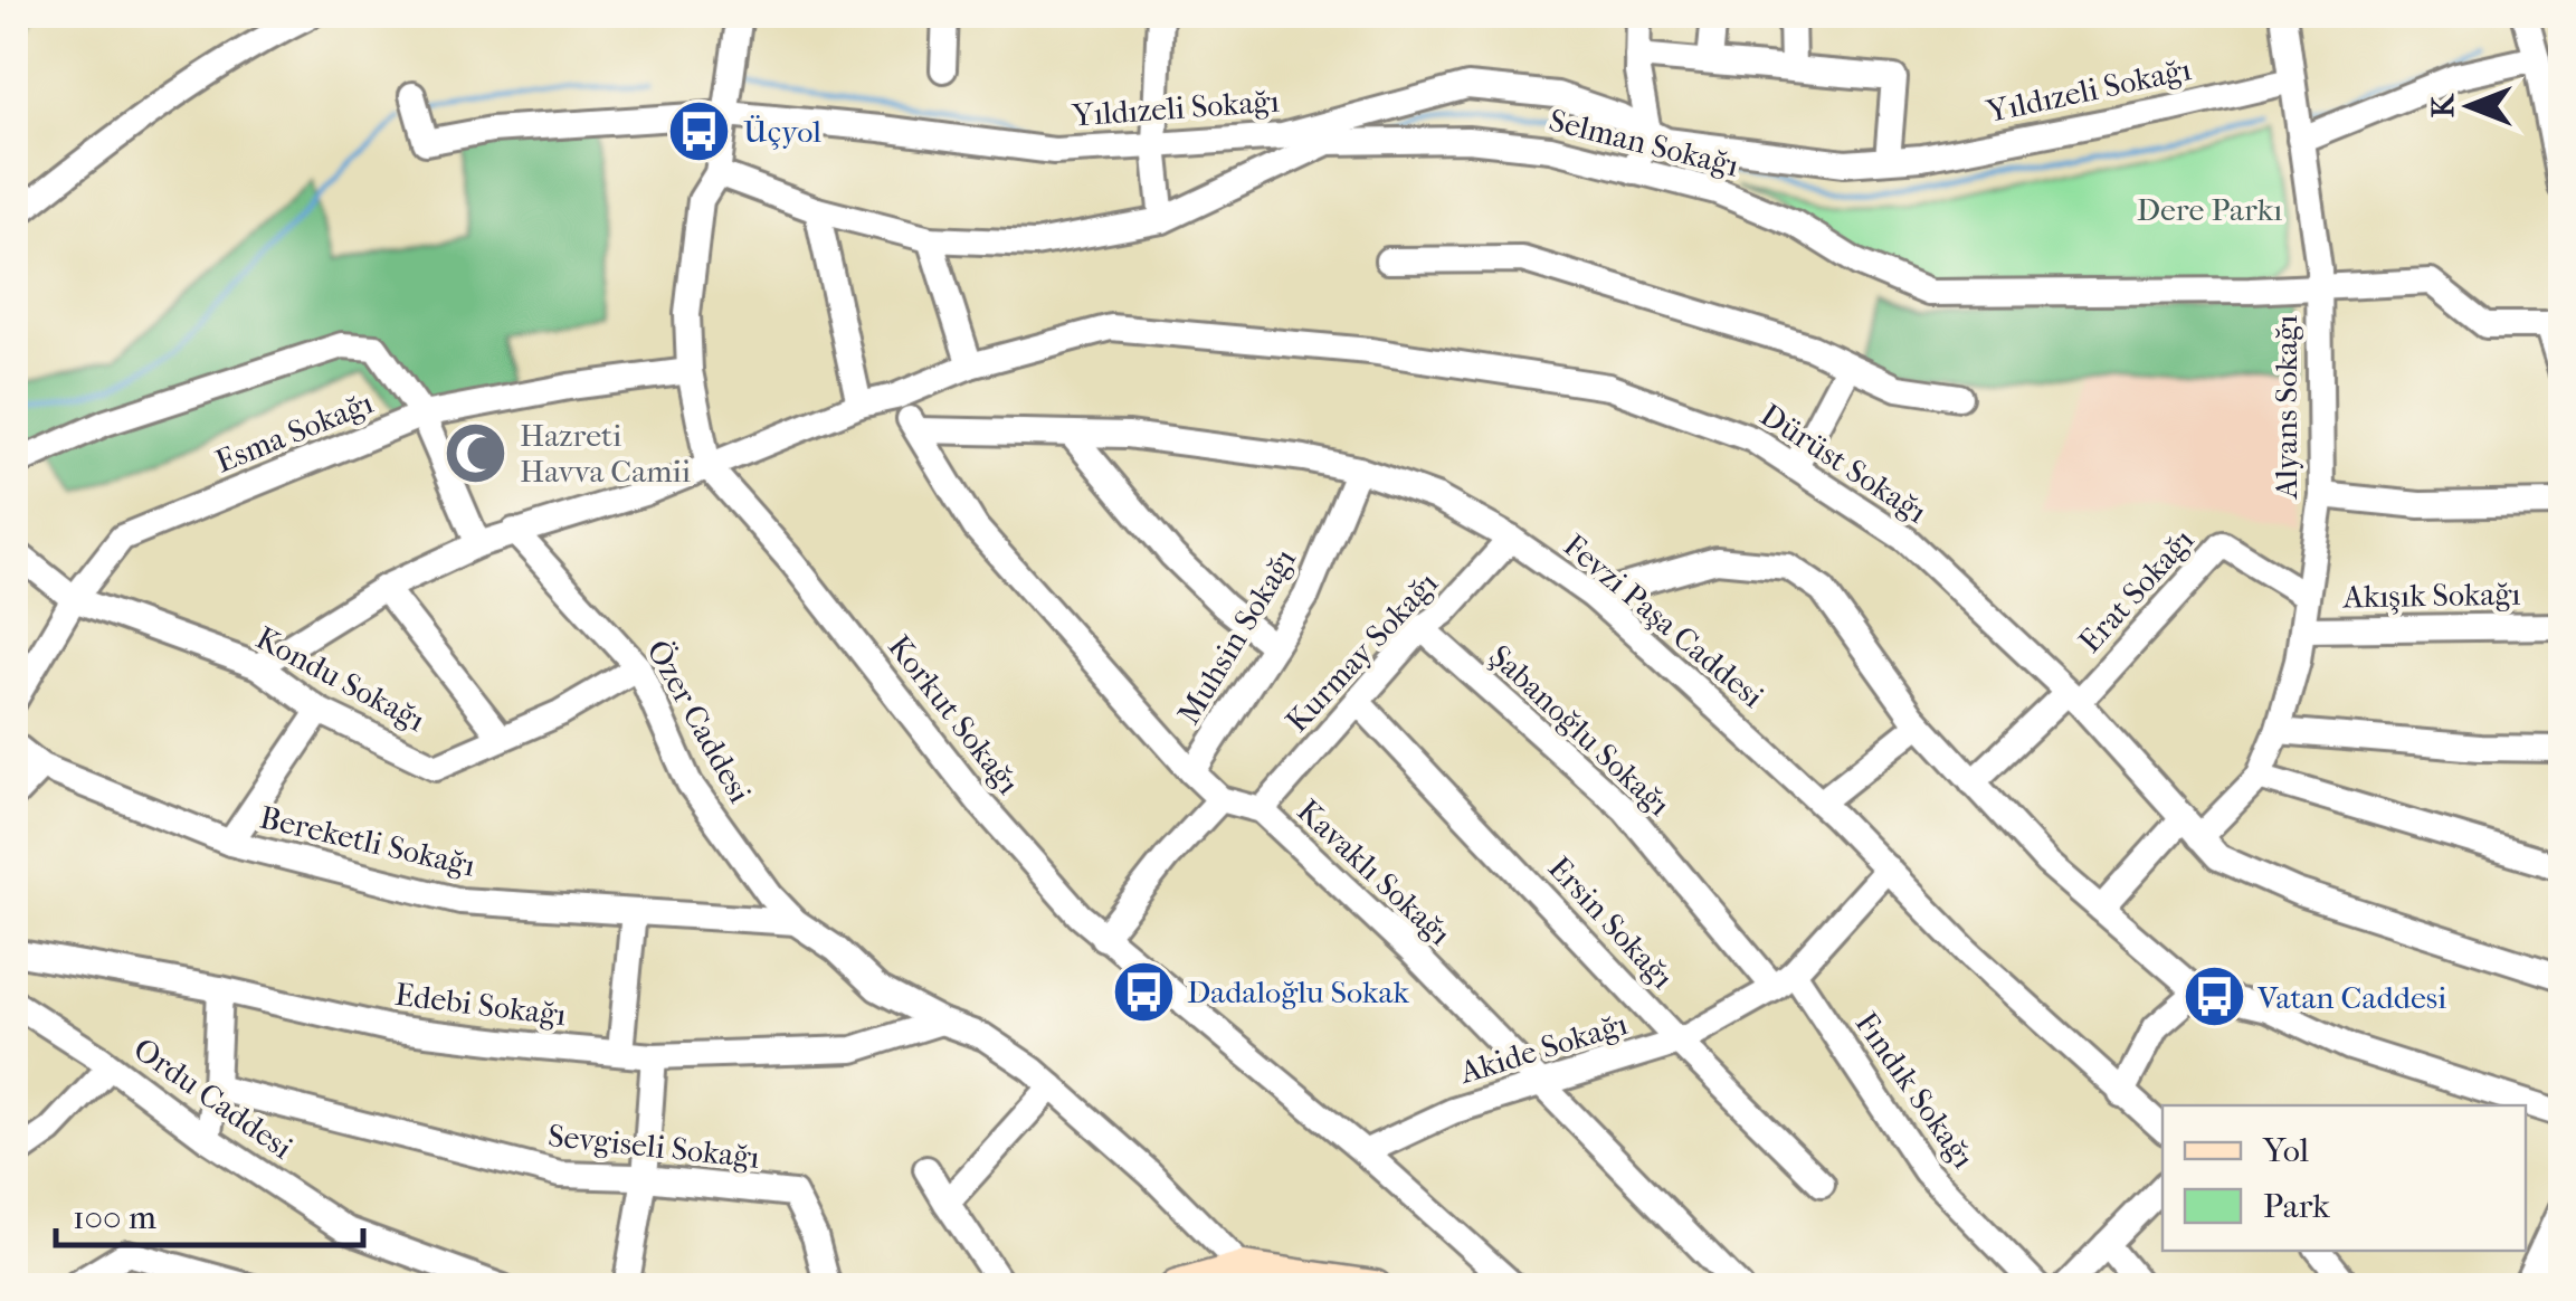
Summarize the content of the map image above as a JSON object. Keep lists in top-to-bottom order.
{
  "streets": {
    "street": [
      "Yıldızeli Sokağı",
      "Selman Sokağı",
      "Alyans Sokağı",
      "Esma Sokağı",
      "Dürüst Sokağı",
      "Erat Sokağı",
      "Akışık Sokağı",
      "Fevzi Paşa Caddesi",
      "Muhsin Sokağı",
      "Kurmay Sokağı",
      "Kondu Sokağı",
      "Korkut Sokağı",
      "Özer Caddesi",
      "Şabanoğlu Sokağı",
      "Bereketli Sokağı",
      "Kavaklı Sokağı",
      "Ersin Sokağı",
      "Edebi Sokağı",
      "Akide Sokağı",
      "Fındık Sokağı",
      "Ordu Caddesi",
      "Sevgiseli Sokağı"
    ]
  },
  "crossings": [
    ["Yıldızeli Sokağı", "Alyans Sokağı"],
    ["Selman Sokağı", "Alyans Sokağı"],
    ["Alyans Sokağı", "Dürüst Sokağı"],
    ["Alyans Sokağı", "Erat Sokağı"],
    ["Alyans Sokağı", "Akışık Sokağı"],
    ["Esma Sokağı", "Kondu Sokağı"],
    ["Dürüst Sokağı", "Erat Sokağı"],
    ["Dürüst Sokağı", "Kondu Sokağı"],
    ["Dürüst Sokağı", "Korkut Sokağı"],
    ["Dürüst Sokağı", "Özer Caddesi"],
    ["Dürüst Sokağı", "Kavaklı Sokağı"],
    ["Fevzi Paşa Caddesi", "Muhsin Sokağı"],
    ["Fevzi Paşa Caddesi", "Kurmay Sokağı"],
    ["Fevzi Paşa Caddesi", "Kavaklı Sokağı"],
    ["Fevzi Paşa Caddesi", "Akide Sokağı"],
    ["Muhsin Sokağı", "Kavaklı Sokağı"],
    ["Kurmay Sokağı", "Şabanoğlu Sokağı"],
    ["Kurmay Sokağı", "Kavaklı Sokağı"],
    ["Kurmay Sokağı", "Ersin Sokağı"],
    ["Kondu Sokağı", "Özer Caddesi"],
    ["Korkut Sokağı", "Akide Sokağı"],
    ["Özer Caddesi", "Bereketli Sokağı"],
    ["Özer Caddesi", "Edebi Sokağı"],
    ["Şabanoğlu Sokağı", "Akide Sokağı"],
    ["Şabanoğlu Sokağı", "Fındık Sokağı"],
    ["Kavaklı Sokağı", "Akide Sokağı"],
    ["Ersin Sokağı", "Akide Sokağı"],
    ["Akide Sokağı", "Fındık Sokağı"]
  ],
  "parks": ["Dere Parkı"],
  "places": {
    "bus stop": ["Üçyol", "Dadaloğlu Sokak", "Vatan Caddesi"],
    "mosque": ["Hazreti Havva Camii"]
  },
  "legend": ["Yol", "Park"],
  "scale_bar": "100 m",
  "north": "left"
}
